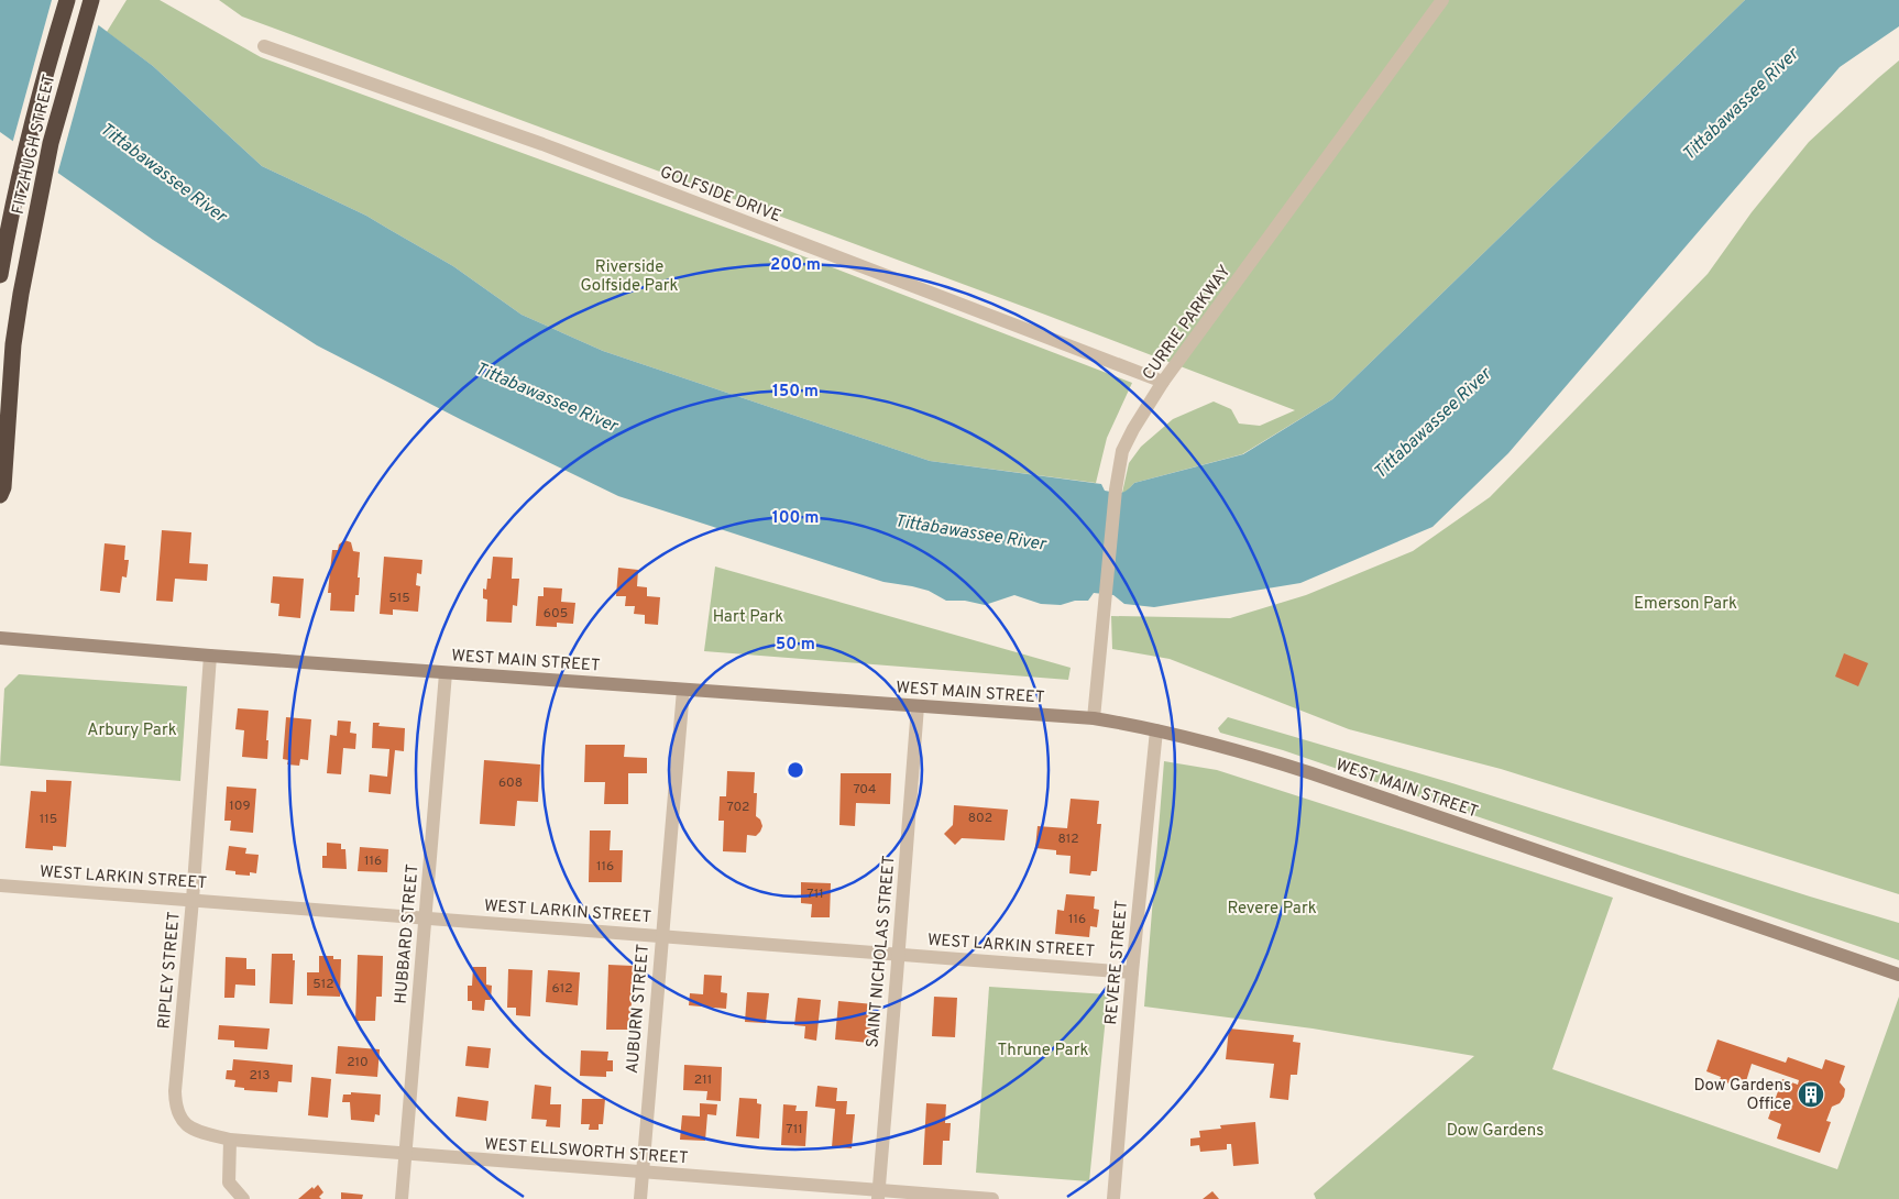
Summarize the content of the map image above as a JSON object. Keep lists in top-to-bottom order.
{
  "streets": {
    "highway": ["FITZHUGH STREET"],
    "street": [
      "GOLFSIDE DRIVE",
      "CURRIE PARKWAY",
      "WEST MAIN STREET",
      "WEST LARKIN STREET",
      "HUBBARD STREET",
      "SAINT NICHOLAS STREET",
      "REVERE STREET",
      "RIPLEY STREET",
      "AUBURN STREET",
      "WEST ELLSWORTH STREET"
    ]
  },
  "crossings": [
    ["GOLFSIDE DRIVE", "CURRIE PARKWAY"],
    ["CURRIE PARKWAY", "WEST MAIN STREET"],
    ["WEST MAIN STREET", "HUBBARD STREET"],
    ["WEST MAIN STREET", "SAINT NICHOLAS STREET"],
    ["WEST MAIN STREET", "REVERE STREET"],
    ["WEST MAIN STREET", "RIPLEY STREET"],
    ["WEST MAIN STREET", "AUBURN STREET"],
    ["WEST LARKIN STREET", "HUBBARD STREET"],
    ["WEST LARKIN STREET", "SAINT NICHOLAS STREET"],
    ["WEST LARKIN STREET", "REVERE STREET"],
    ["WEST LARKIN STREET", "RIPLEY STREET"],
    ["WEST LARKIN STREET", "AUBURN STREET"],
    ["HUBBARD STREET", "WEST ELLSWORTH STREET"],
    ["SAINT NICHOLAS STREET", "WEST ELLSWORTH STREET"],
    ["RIPLEY STREET", "WEST ELLSWORTH STREET"],
    ["AUBURN STREET", "WEST ELLSWORTH STREET"]
  ],
  "water": ["Tittabawassee River"],
  "parks": [
    "Riverside Golfside Park",
    "Emerson Park",
    "Hart Park",
    "Arbury Park",
    "Revere Park",
    "Thrune Park",
    "Dow Gardens"
  ],
  "places": {
    "building": ["Dow Gardens Office"]
  },
  "house_numbers": [
    "515",
    "605",
    "608",
    "704",
    "109",
    "702",
    "802",
    "115",
    "812",
    "116",
    "116",
    "711",
    "116",
    "512",
    "612",
    "210",
    "213",
    "211",
    "711"
  ],
  "rings": [
    "200 m",
    "150 m",
    "100 m",
    "50 m"
  ]
}
